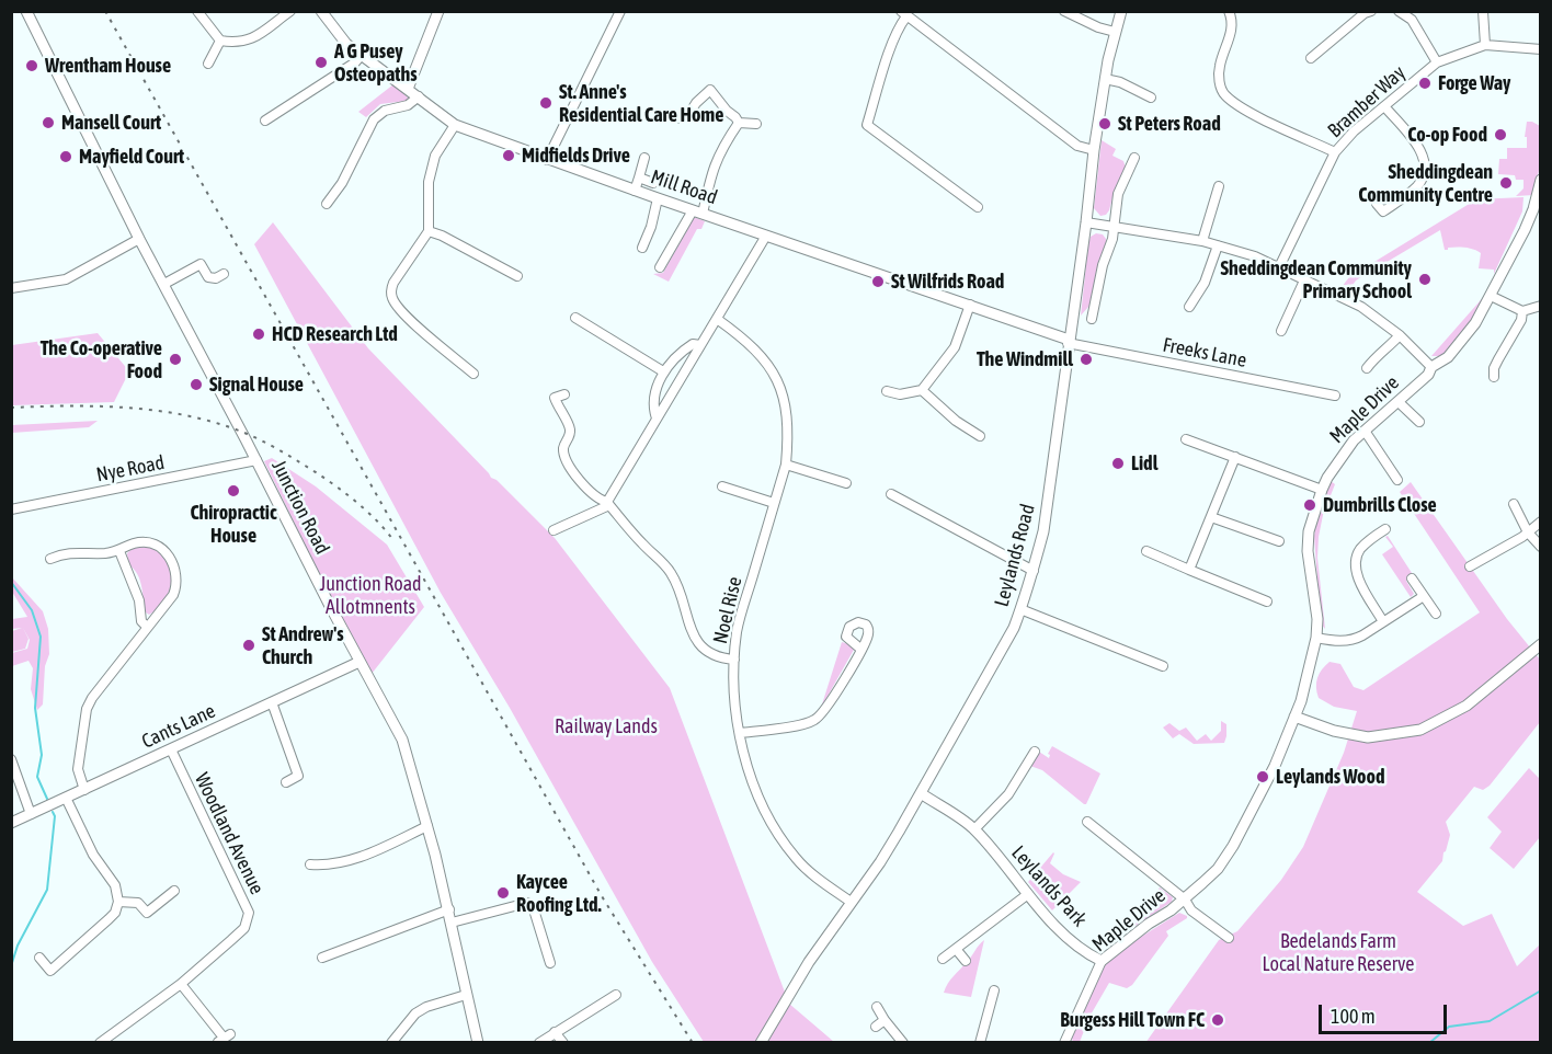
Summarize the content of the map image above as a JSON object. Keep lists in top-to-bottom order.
{
  "streets": {
    "street": [
      "Bramber Way",
      "Mill Road",
      "Freeks Lane",
      "Maple Drive",
      "Nye Road",
      "Junction Road",
      "Leylands Road",
      "Noel Rise",
      "Cants Lane",
      "Woodland Avenue",
      "Leylands Park"
    ]
  },
  "crossings": [
    ["Mill Road", "Freeks Lane"],
    ["Mill Road", "Leylands Road"],
    ["Freeks Lane", "Leylands Road"],
    ["Maple Drive", "Leylands Park"],
    ["Nye Road", "Junction Road"],
    ["Junction Road", "Cants Lane"],
    ["Leylands Road", "Noel Rise"],
    ["Leylands Road", "Leylands Park"],
    ["Cants Lane", "Woodland Avenue"]
  ],
  "parks": ["Junction Road Allotmnents", "Railway Lands", "Bedelands Farm Local Nature Reserve"],
  "places": [
    "A G Pusey Osteopaths",
    "Wrentham House",
    "Forge Way",
    "St. Anne's Residential Care Home",
    "Mansell Court",
    "St Peters Road",
    "Co-op Food",
    "Midfields Drive",
    "Mayfield Court",
    "Sheddingdean Community Centre",
    "Sheddingdean Community Primary School",
    "St Wilfrids Road",
    "HCD Research Ltd",
    "The Co-operative Food",
    "The Windmill",
    "Signal House",
    "Lidl",
    "Chiropractic House",
    "Dumbrills Close",
    "St Andrew's Church",
    "Leylands Wood",
    "Kaycee Roofing Ltd.",
    "Burgess Hill Town FC"
  ],
  "scale_bar": "100 m"
}
